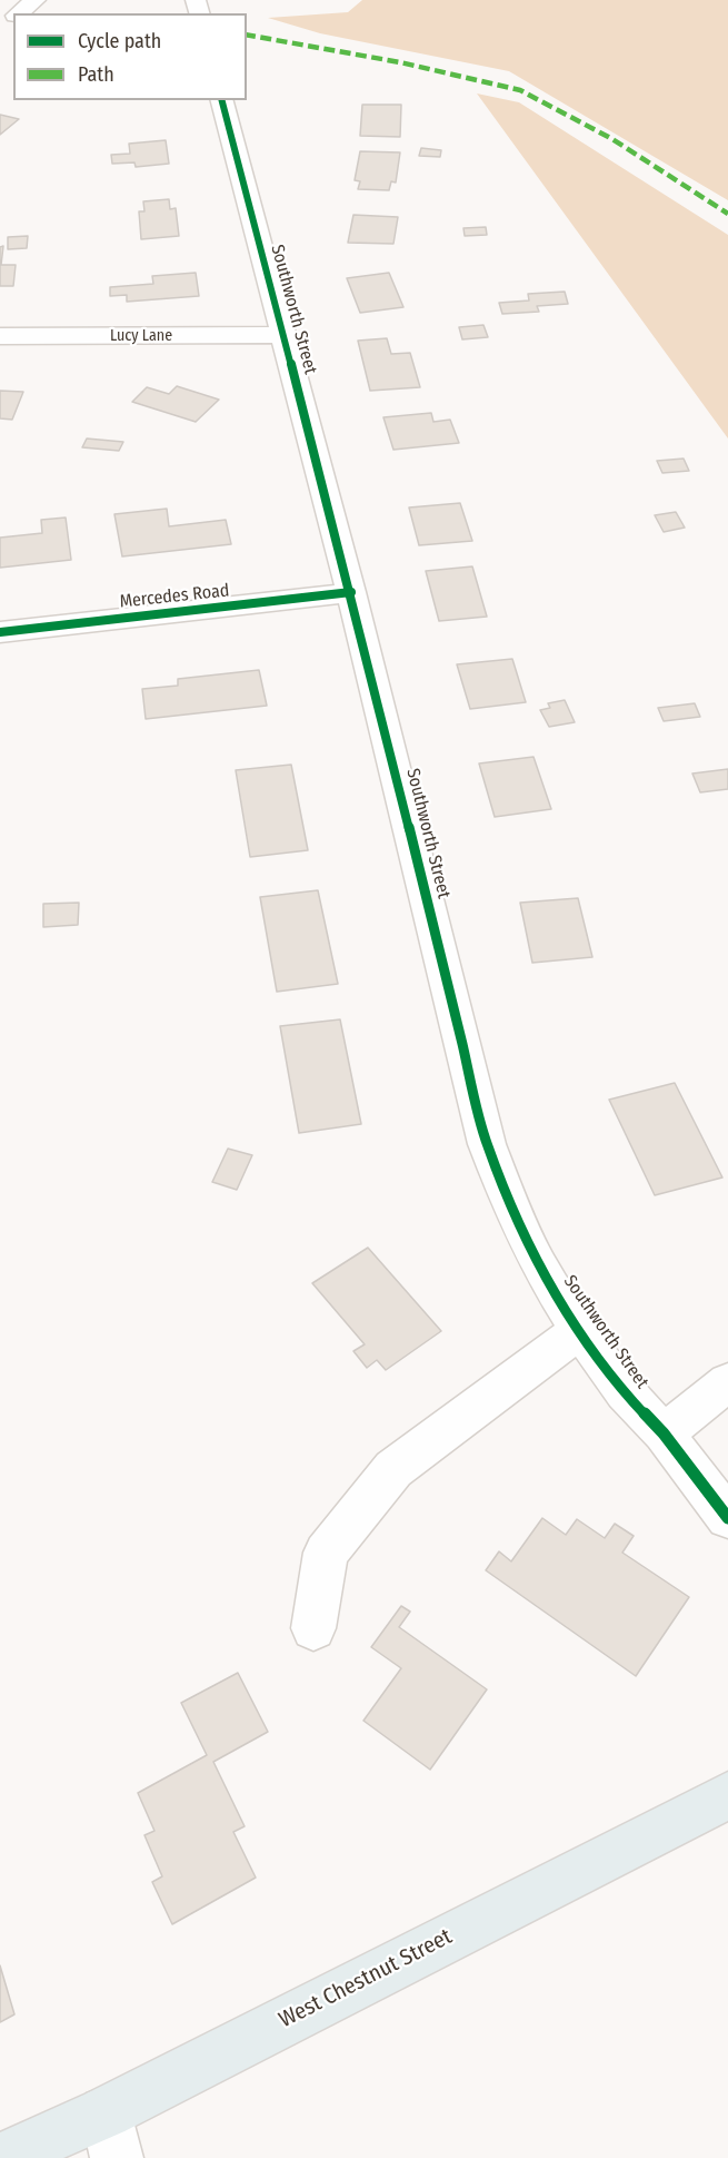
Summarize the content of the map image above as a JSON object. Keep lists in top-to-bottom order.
{
  "streets": {
    "main road": ["West Chestnut Street"],
    "street": ["Southworth Street", "Lucy Lane", "Mercedes Road"]
  },
  "crossings": [
    ["Southworth Street", "Lucy Lane"],
    ["Southworth Street", "Mercedes Road"]
  ],
  "legend": ["Cycle path", "Path"]
}
